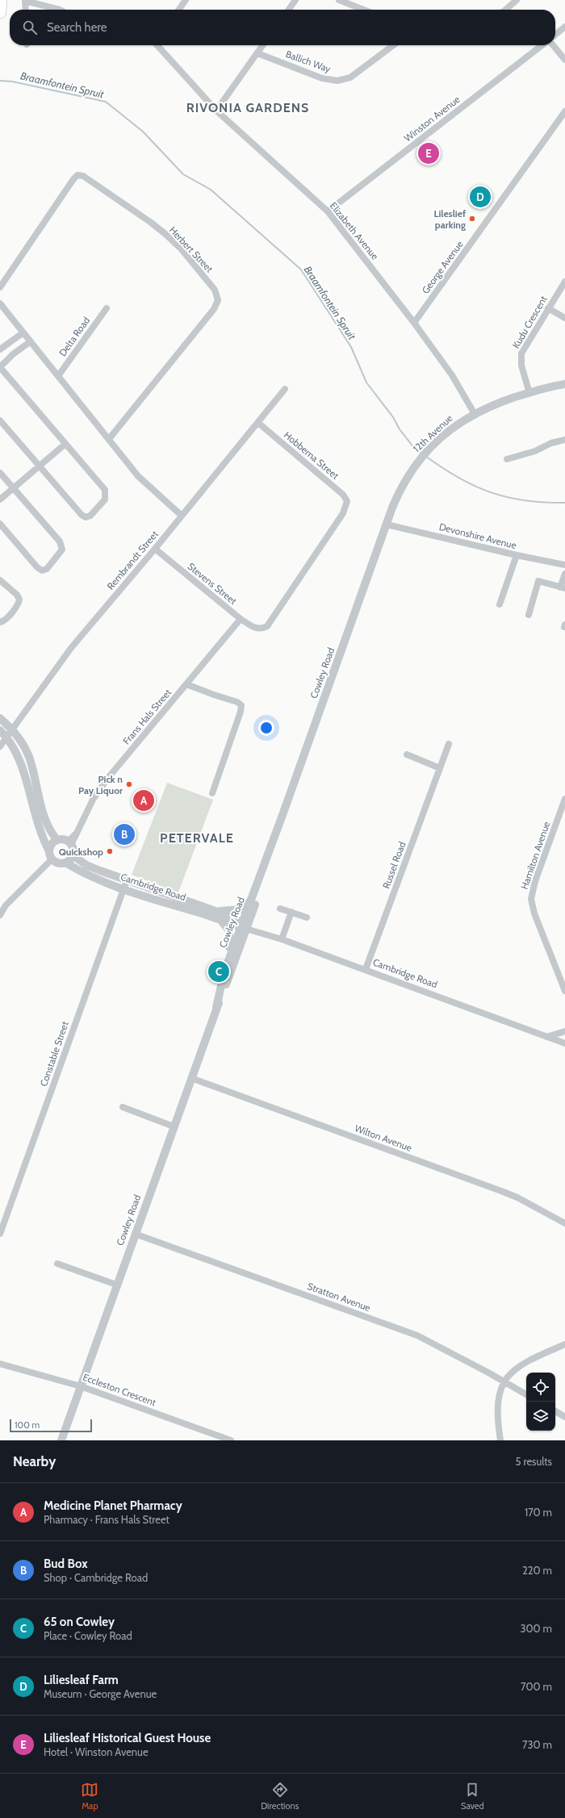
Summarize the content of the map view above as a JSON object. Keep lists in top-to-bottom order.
{
  "streets": {
    "street": [
      "Ballich Way",
      "Winston Avenue",
      "Elizabeth Avenue",
      "Herbert Street",
      "George Avenue",
      "Kudu Crescent",
      "Delta Road",
      "12th Avenue",
      "Hobbema Street",
      "Devonshire Avenue",
      "Rembrandt Street",
      "Stevens Street",
      "Cowley Road",
      "Frans Hals Street",
      "Hamilton Avenue",
      "Russel Road",
      "Cambridge Road",
      "Constable Street",
      "Wilton Avenue",
      "Stratton Avenue",
      "Eccleston Crescent"
    ]
  },
  "crossings": [
    ["Winston Avenue", "Elizabeth Avenue"],
    ["Elizabeth Avenue", "George Avenue"],
    ["Elizabeth Avenue", "12th Avenue"],
    ["Kudu Crescent", "12th Avenue"],
    ["12th Avenue", "Devonshire Avenue"],
    ["12th Avenue", "Cowley Road"],
    ["Hobbema Street", "Rembrandt Street"],
    ["Hobbema Street", "Stevens Street"],
    ["Devonshire Avenue", "Cowley Road"],
    ["Rembrandt Street", "Stevens Street"],
    ["Stevens Street", "Frans Hals Street"],
    ["Cowley Road", "Cambridge Road"],
    ["Cowley Road", "Wilton Avenue"],
    ["Cowley Road", "Stratton Avenue"],
    ["Cowley Road", "Eccleston Crescent"],
    ["Frans Hals Street", "Cambridge Road"],
    ["Russel Road", "Cambridge Road"],
    ["Cambridge Road", "Constable Street"]
  ],
  "districts": ["RIVONIA GARDENS", "PETERVALE"],
  "water": ["Braamfontein Spruit"],
  "places": ["Lileslief parking", "Pick n Pay Liquor", "Quickshop"],
  "scale_bar": "100 m",
  "page": {
    "search": "Search here",
    "pins": [
      "E",
      "D",
      "A",
      "B",
      "C"
    ],
    "scale": "100 m",
    "heading": ["Nearby", "5 results"],
    "list": [
      {
        "mark": "A",
        "name": "Medicine Planet Pharmacy",
        "note": "Pharmacy · Frans Hals Street",
        "value": "170 m"
      },
      {
        "mark": "B",
        "name": "Bud Box",
        "note": "Shop · Cambridge Road",
        "value": "220 m"
      },
      {
        "mark": "C",
        "name": "65 on Cowley",
        "note": "Place · Cowley Road",
        "value": "300 m"
      },
      {
        "mark": "D",
        "name": "Liliesleaf Farm",
        "note": "Museum · George Avenue",
        "value": "700 m"
      },
      {
        "mark": "E",
        "name": "Liliesleaf Historical Guest House",
        "note": "Hotel · Winston Avenue",
        "value": "730 m"
      }
    ],
    "nav": ["Map", "Directions", "Saved"]
  }
}
